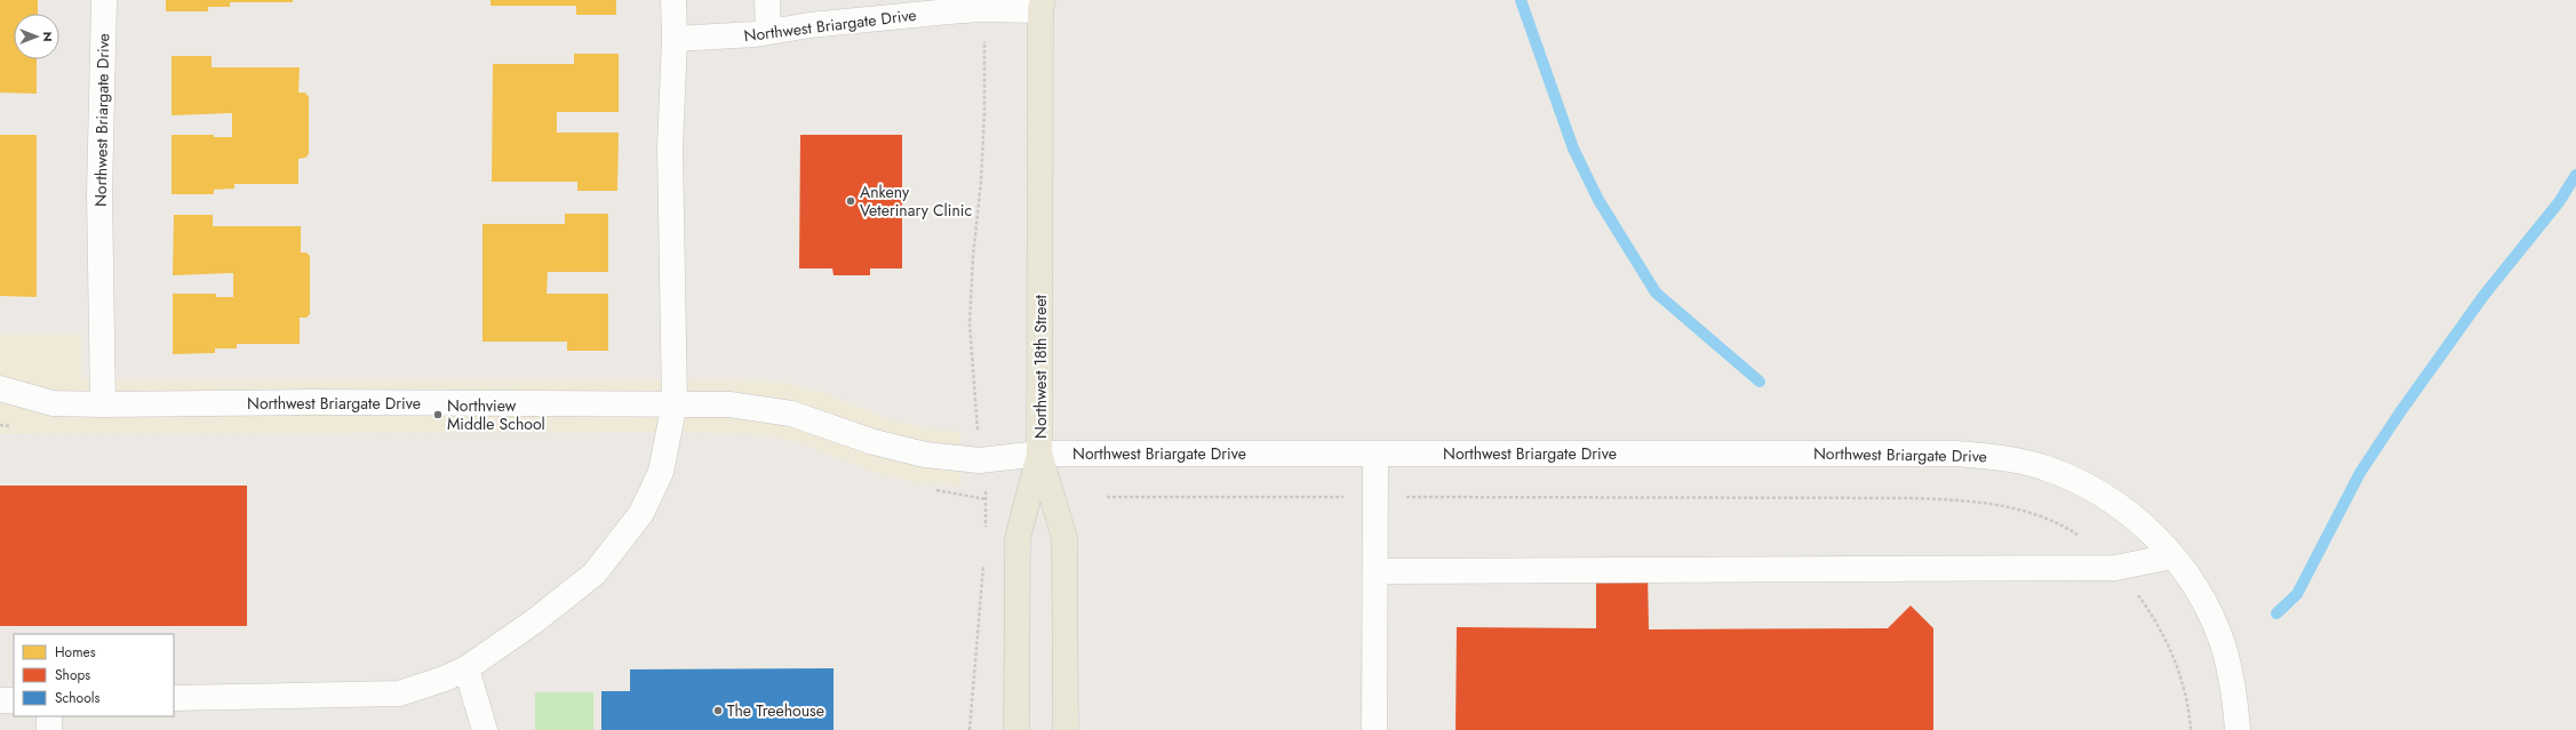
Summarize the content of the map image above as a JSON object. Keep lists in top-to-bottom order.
{
  "streets": {
    "main road": ["Northwest 18th Street"],
    "street": ["Northwest Briargate Drive"]
  },
  "crossings": [
    ["Northwest Briargate Drive", "Northwest 18th Street"]
  ],
  "places": ["Ankeny Veterinary Clinic", "Northview Middle School", "The Treehouse"],
  "legend": ["Homes", "Shops", "Schools"],
  "north": "right"
}
